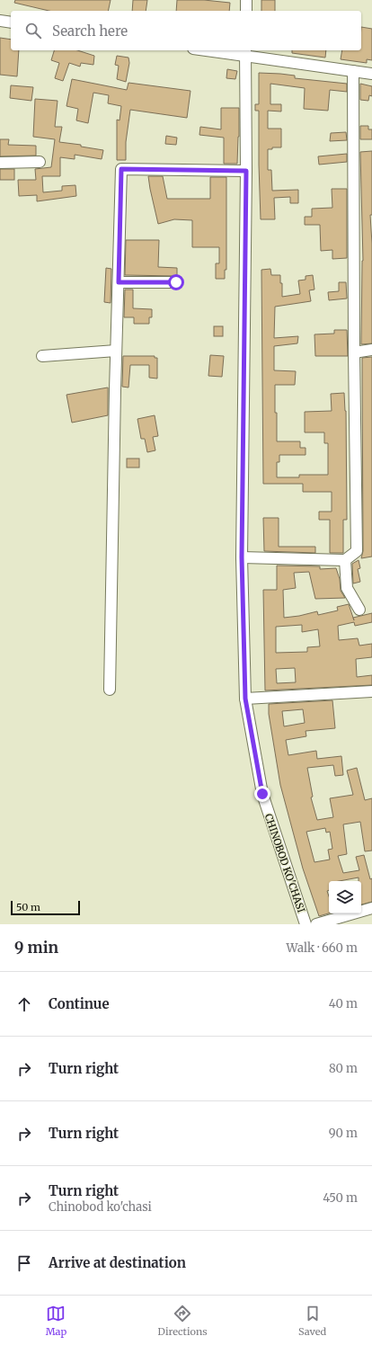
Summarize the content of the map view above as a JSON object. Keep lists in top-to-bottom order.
{
  "streets": {
    "street": ["CHINOBOD KO'CHASI"]
  },
  "scale_bar": "50 m",
  "page": {
    "search": "Search here",
    "scale": "50 m",
    "heading": ["9 min", "Walk · 660 m"],
    "list": [
      ["Continue", "40 m"],
      ["Turn right", "80 m"],
      ["Turn right", "90 m"],
      ["Turn right", "Chinobod ko'chasi", "450 m"],
      "Arrive at destination"
    ],
    "nav": ["Map", "Directions", "Saved"]
  }
}
